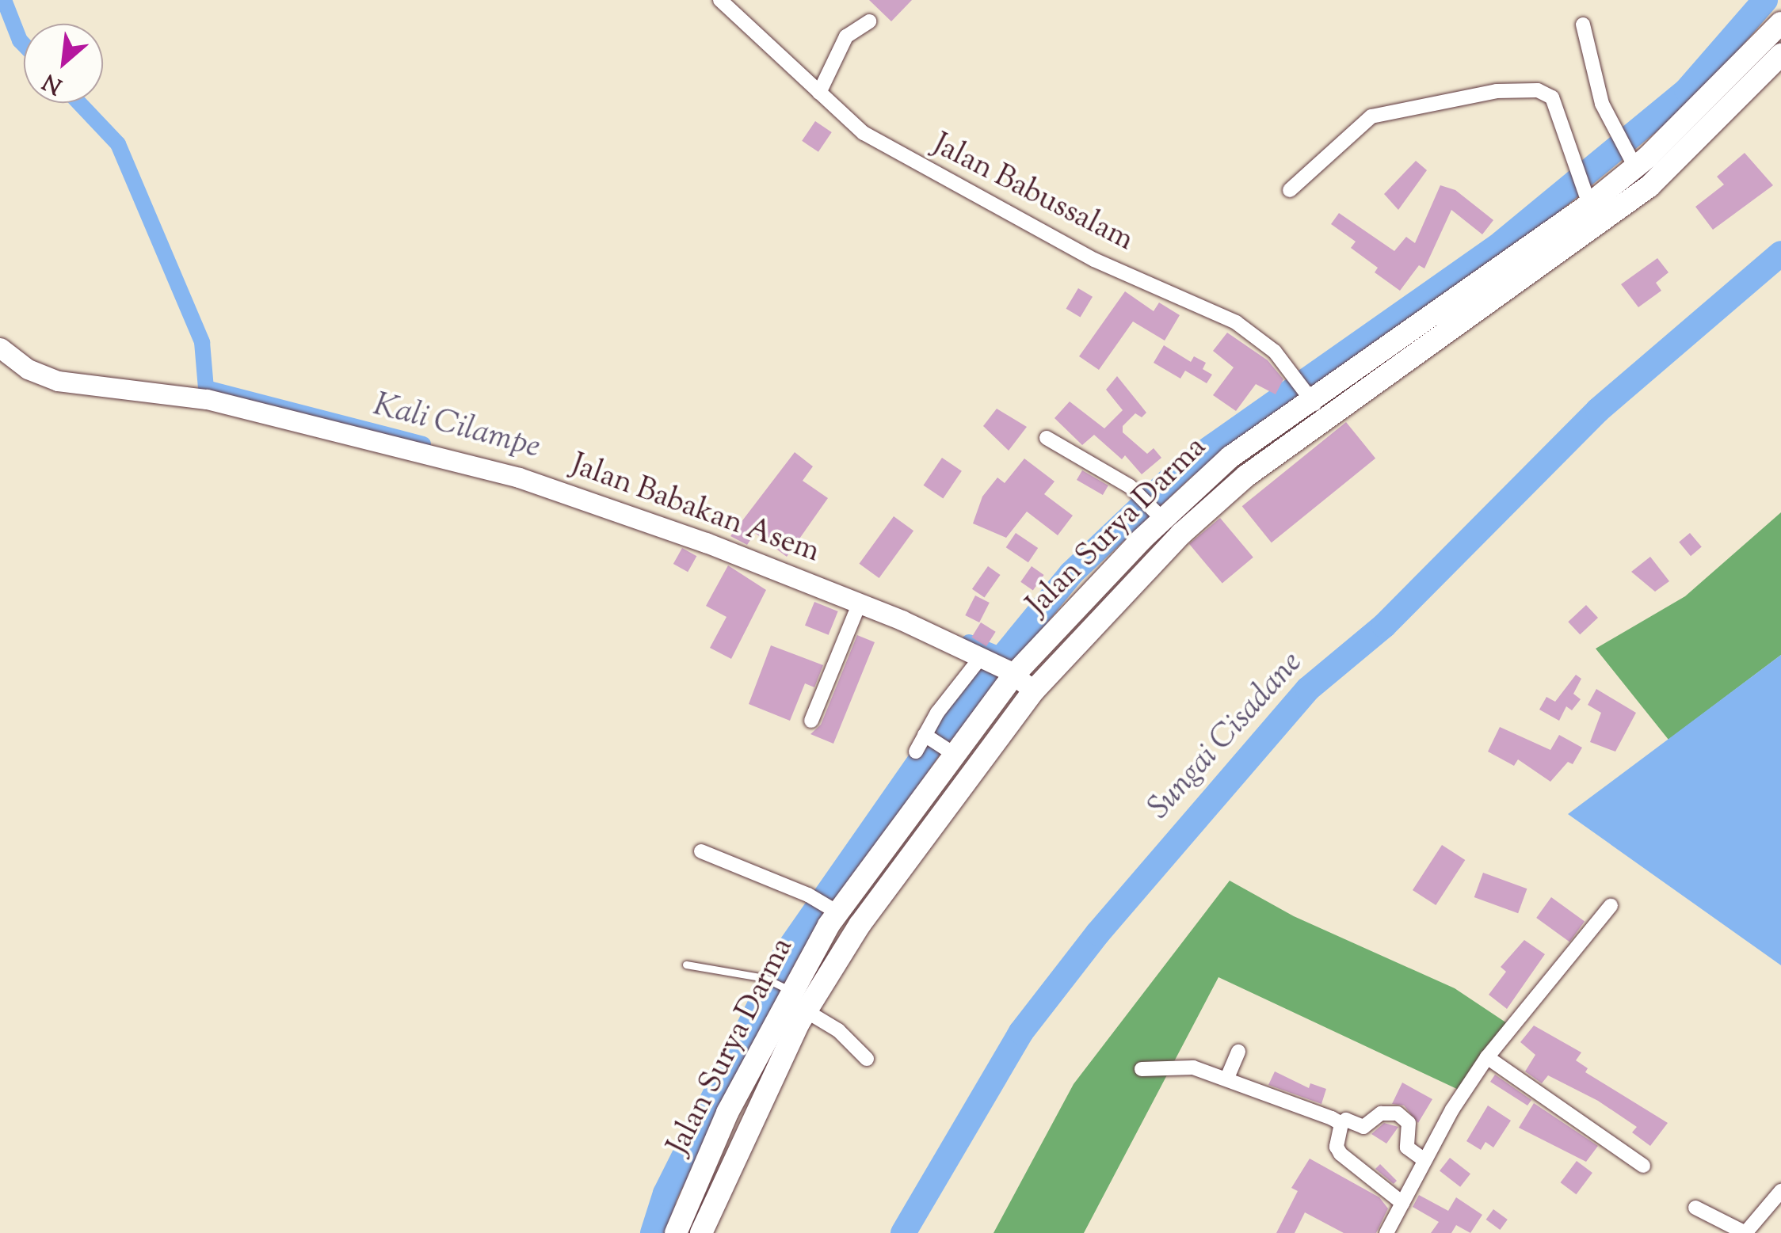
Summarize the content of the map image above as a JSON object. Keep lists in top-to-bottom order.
{
  "streets": {
    "main road": ["Jalan Surya Darma"],
    "street": ["Jalan Babussalam", "Jalan Babakan Asem"]
  },
  "crossings": [
    ["Jalan Babussalam", "Jalan Surya Darma"],
    ["Jalan Babakan Asem", "Jalan Surya Darma"]
  ],
  "water": ["Kali Cilampe", "Sungai Cisadane"],
  "north": "bottom left"
}
